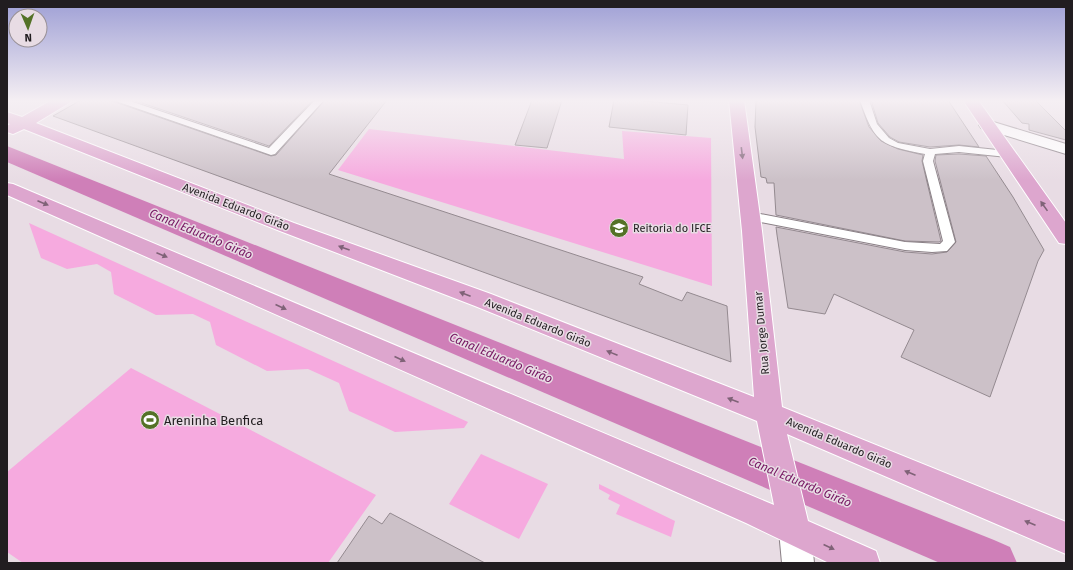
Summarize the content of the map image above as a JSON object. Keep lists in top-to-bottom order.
{
  "streets": {
    "main road": ["Avenida Eduardo Girão", "Rua Jorge Dumar"]
  },
  "crossings": [
    ["Avenida Eduardo Girão", "Rua Jorge Dumar"]
  ],
  "water": ["Canal Eduardo Girão"],
  "places": {
    "school or university": ["Reitoria do IFCE"],
    "sports": ["Areninha Benfica"]
  },
  "north": "bottom"
}
